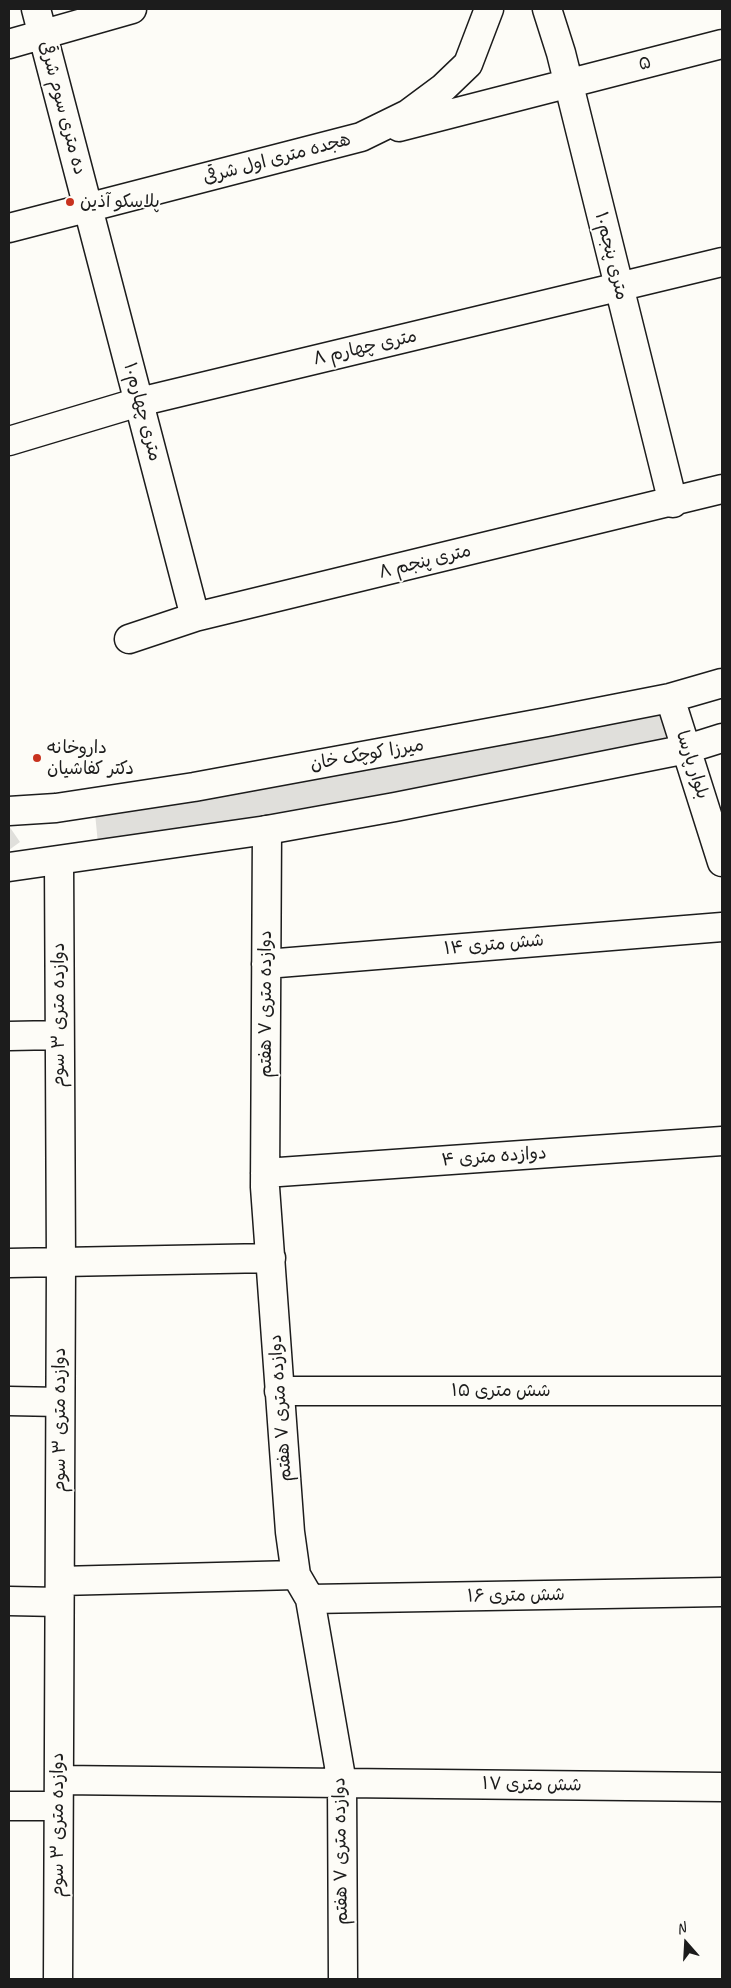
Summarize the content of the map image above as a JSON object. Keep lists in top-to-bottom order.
{
  "streets": {
    "street": [
      "۵",
      "ده متری سوم شرقی",
      "هجده متری اول شرقی",
      "۱۰متری پنجم",
      "۸ متری چهارم",
      "۱۰متری چهارم",
      "۸ متری پنجم",
      "میرزا کوچک خان",
      "بلوار پارسا",
      "شش متری ۱۴",
      "دوازده متری ۷ هفتم",
      "دوازده متری ۳ سوم",
      "دوازده متری ۴",
      "شش متری ۱۵",
      "شش متری ۱۶",
      "شش متری ۱۷"
    ]
  },
  "crossings": [
    ["۵", "هجده متری اول شرقی"],
    ["۵", "۱۰متری پنجم"],
    ["ده متری سوم شرقی", "هجده متری اول شرقی"],
    ["ده متری سوم شرقی", "۱۰متری چهارم"],
    ["هجده متری اول شرقی", "۱۰متری چهارم"],
    ["۱۰متری پنجم", "۸ متری چهارم"],
    ["۱۰متری پنجم", "۸ متری پنجم"],
    ["۸ متری چهارم", "۱۰متری چهارم"],
    ["۱۰متری چهارم", "۸ متری پنجم"],
    ["میرزا کوچک خان", "بلوار پارسا"],
    ["شش متری ۱۴", "دوازده متری ۷ هفتم"],
    ["دوازده متری ۷ هفتم", "دوازده متری ۴"],
    ["دوازده متری ۷ هفتم", "شش متری ۱۵"],
    ["دوازده متری ۷ هفتم", "شش متری ۱۶"],
    ["دوازده متری ۷ هفتم", "شش متری ۱۷"],
    ["دوازده متری ۳ سوم", "شش متری ۱۷"]
  ],
  "places": ["پلاسکو آذین", "داروخانه دکتر کفاشیان"],
  "north": "top"
}
